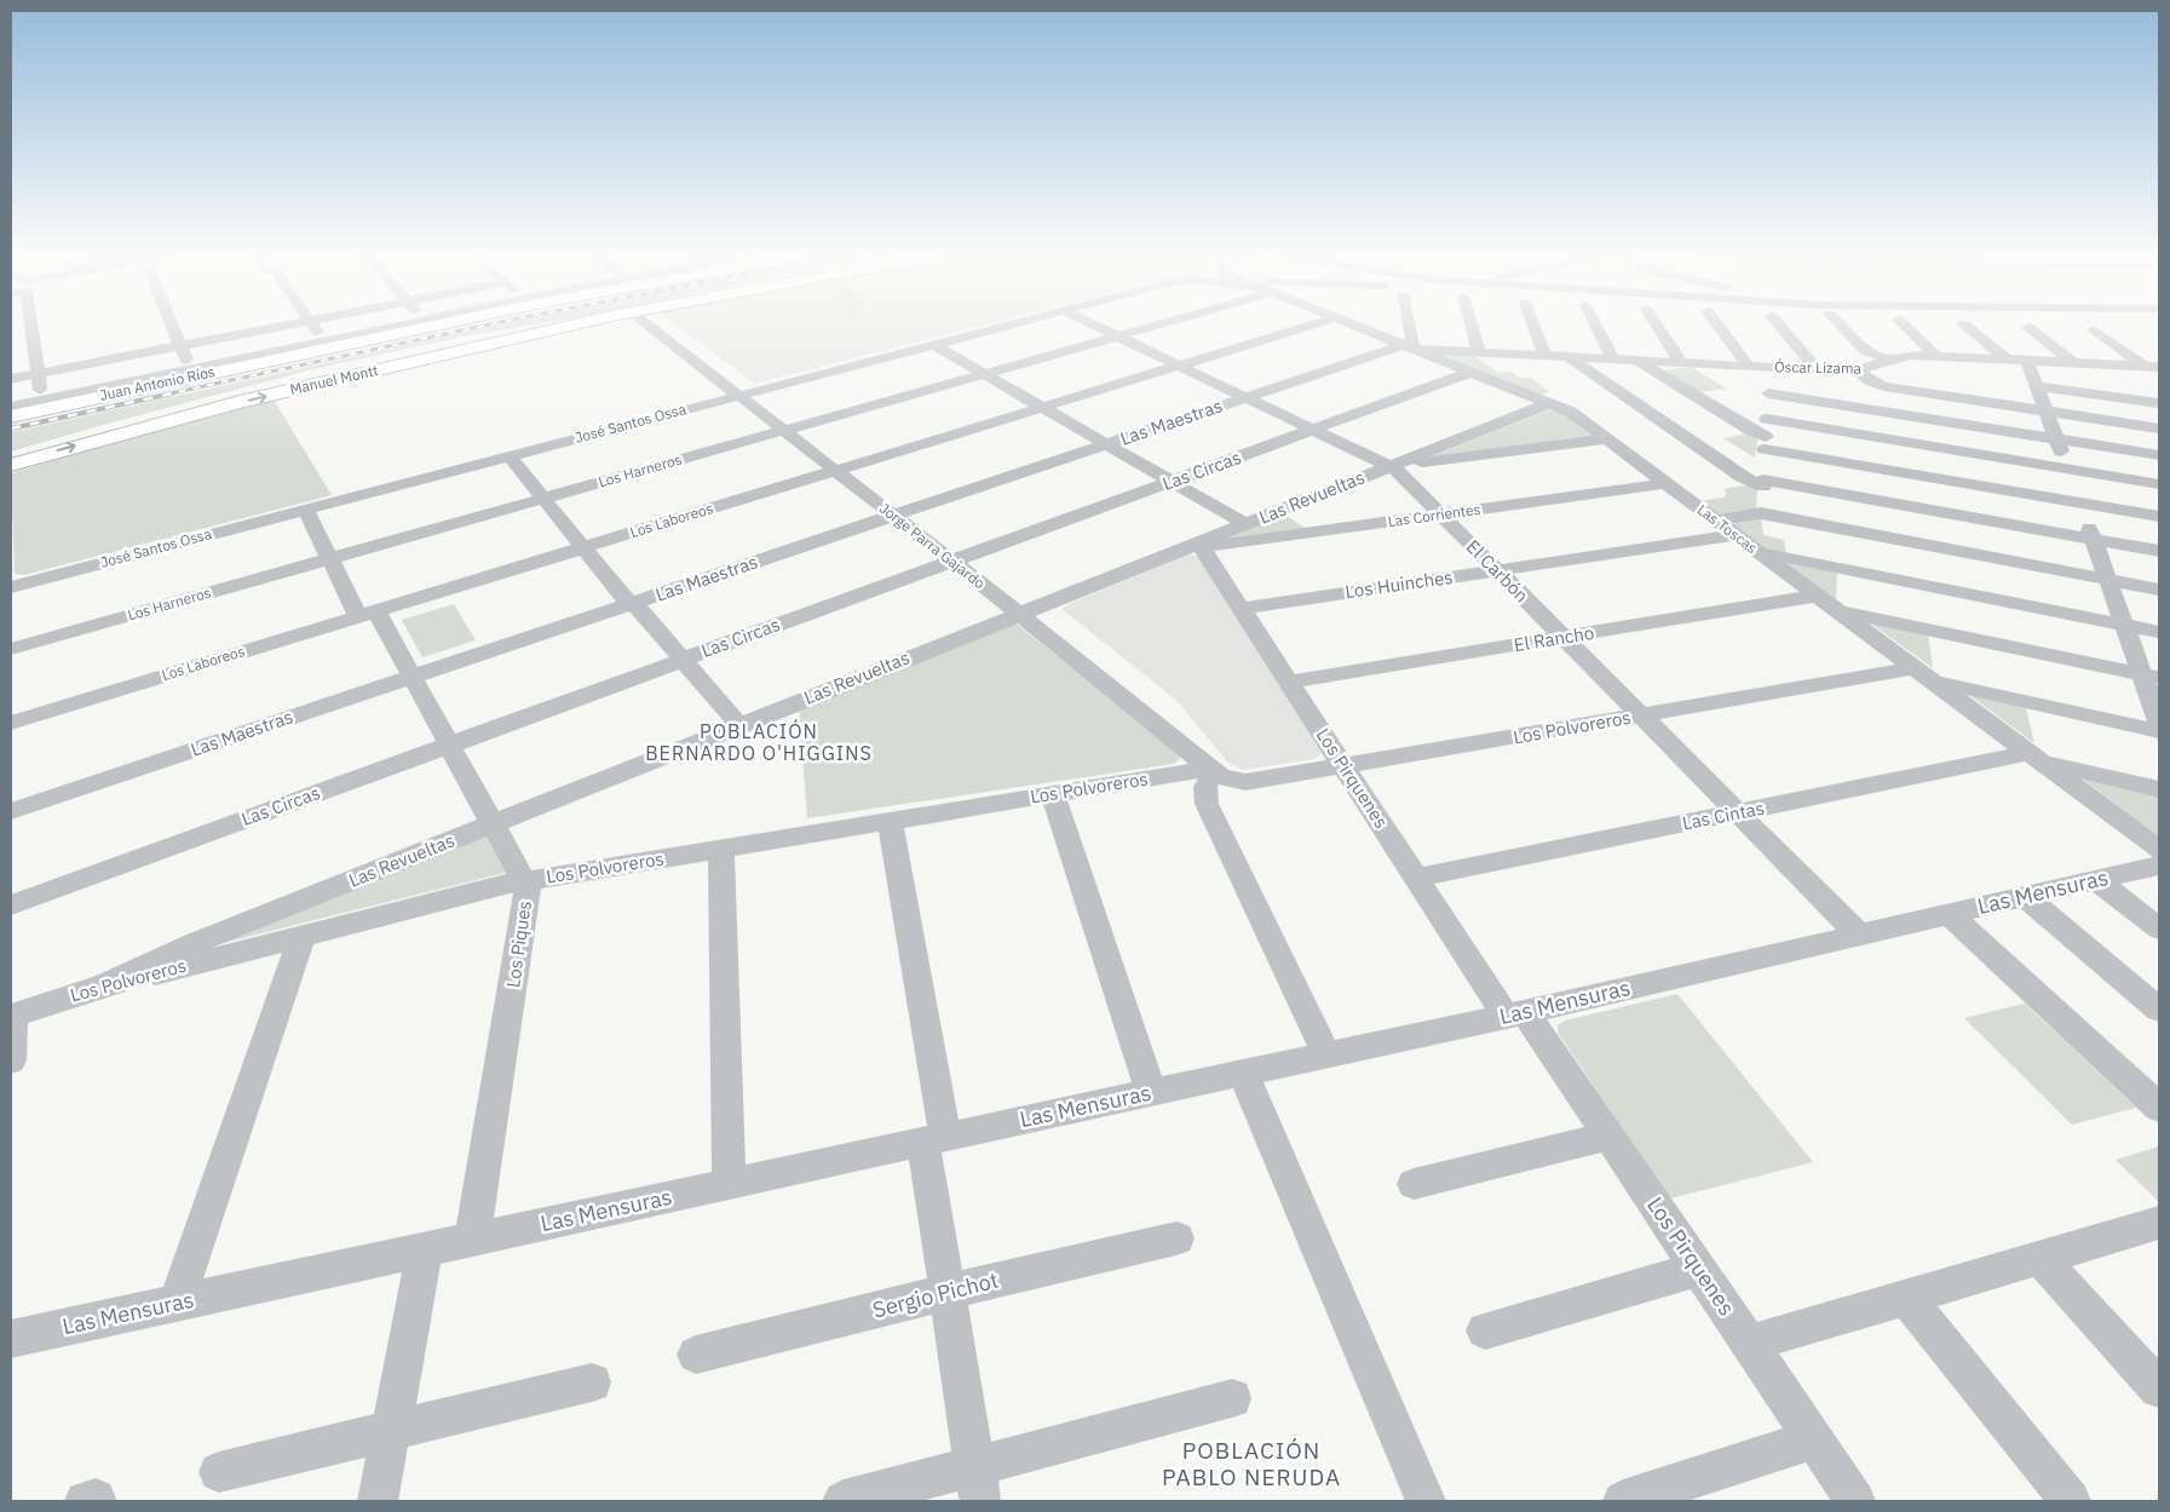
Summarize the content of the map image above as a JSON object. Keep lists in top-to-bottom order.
{
  "streets": {
    "main road": ["Manuel Montt", "Juan Antonio Ríos"],
    "street": [
      "Óscar Lizama",
      "Las Maestras",
      "José Santos Ossa",
      "Los Harneros",
      "Las Circas",
      "Las Revueltas",
      "Las Corrientes",
      "Los Laboreos",
      "Las Toscas",
      "Jorge Parra Gajardo",
      "El Carbón",
      "Los Huinches",
      "El Rancho",
      "Los Polvoreros",
      "Los Pirquenes",
      "Las Cintas",
      "Las Mensuras",
      "Los Piques",
      "Sergio Pichot"
    ]
  },
  "crossings": [
    ["Óscar Lizama", "Las Maestras"],
    ["Óscar Lizama", "Las Circas"],
    ["Óscar Lizama", "Las Toscas"],
    ["Las Maestras", "Las Toscas"],
    ["Las Maestras", "Jorge Parra Gajardo"],
    ["Las Maestras", "El Carbón"],
    ["Las Maestras", "Los Piques"],
    ["José Santos Ossa", "Jorge Parra Gajardo"],
    ["José Santos Ossa", "Los Piques"],
    ["Los Harneros", "Jorge Parra Gajardo"],
    ["Los Harneros", "El Carbón"],
    ["Los Harneros", "Los Piques"],
    ["Las Circas", "Las Toscas"],
    ["Las Circas", "Jorge Parra Gajardo"],
    ["Las Circas", "El Carbón"],
    ["Las Circas", "Los Piques"],
    ["Las Revueltas", "Las Corrientes"],
    ["Las Revueltas", "Las Toscas"],
    ["Las Revueltas", "Jorge Parra Gajardo"],
    ["Las Revueltas", "El Carbón"],
    ["Las Revueltas", "Los Polvoreros"],
    ["Las Revueltas", "Los Pirquenes"],
    ["Las Revueltas", "Los Piques"],
    ["Las Corrientes", "Las Toscas"],
    ["Las Corrientes", "El Carbón"],
    ["Las Corrientes", "Los Pirquenes"],
    ["Los Laboreos", "Jorge Parra Gajardo"],
    ["Los Laboreos", "El Carbón"],
    ["Los Laboreos", "Los Piques"],
    ["Las Toscas", "Los Huinches"],
    ["Las Toscas", "El Rancho"],
    ["Las Toscas", "Los Polvoreros"],
    ["Las Toscas", "Las Cintas"],
    ["Jorge Parra Gajardo", "Los Polvoreros"],
    ["El Carbón", "Los Huinches"],
    ["El Carbón", "El Rancho"],
    ["El Carbón", "Los Polvoreros"],
    ["El Carbón", "Las Cintas"],
    ["El Carbón", "Las Mensuras"],
    ["Los Huinches", "Los Pirquenes"],
    ["El Rancho", "Los Pirquenes"],
    ["Los Polvoreros", "Los Pirquenes"],
    ["Los Polvoreros", "Los Piques"],
    ["Los Pirquenes", "Las Cintas"],
    ["Los Pirquenes", "Las Mensuras"],
    ["Las Mensuras", "Los Piques"]
  ],
  "one_way": ["Manuel Montt"],
  "districts": ["POBLACIÓN BERNARDO O'HIGGINS", "POBLACIÓN PABLO NERUDA"]
}
